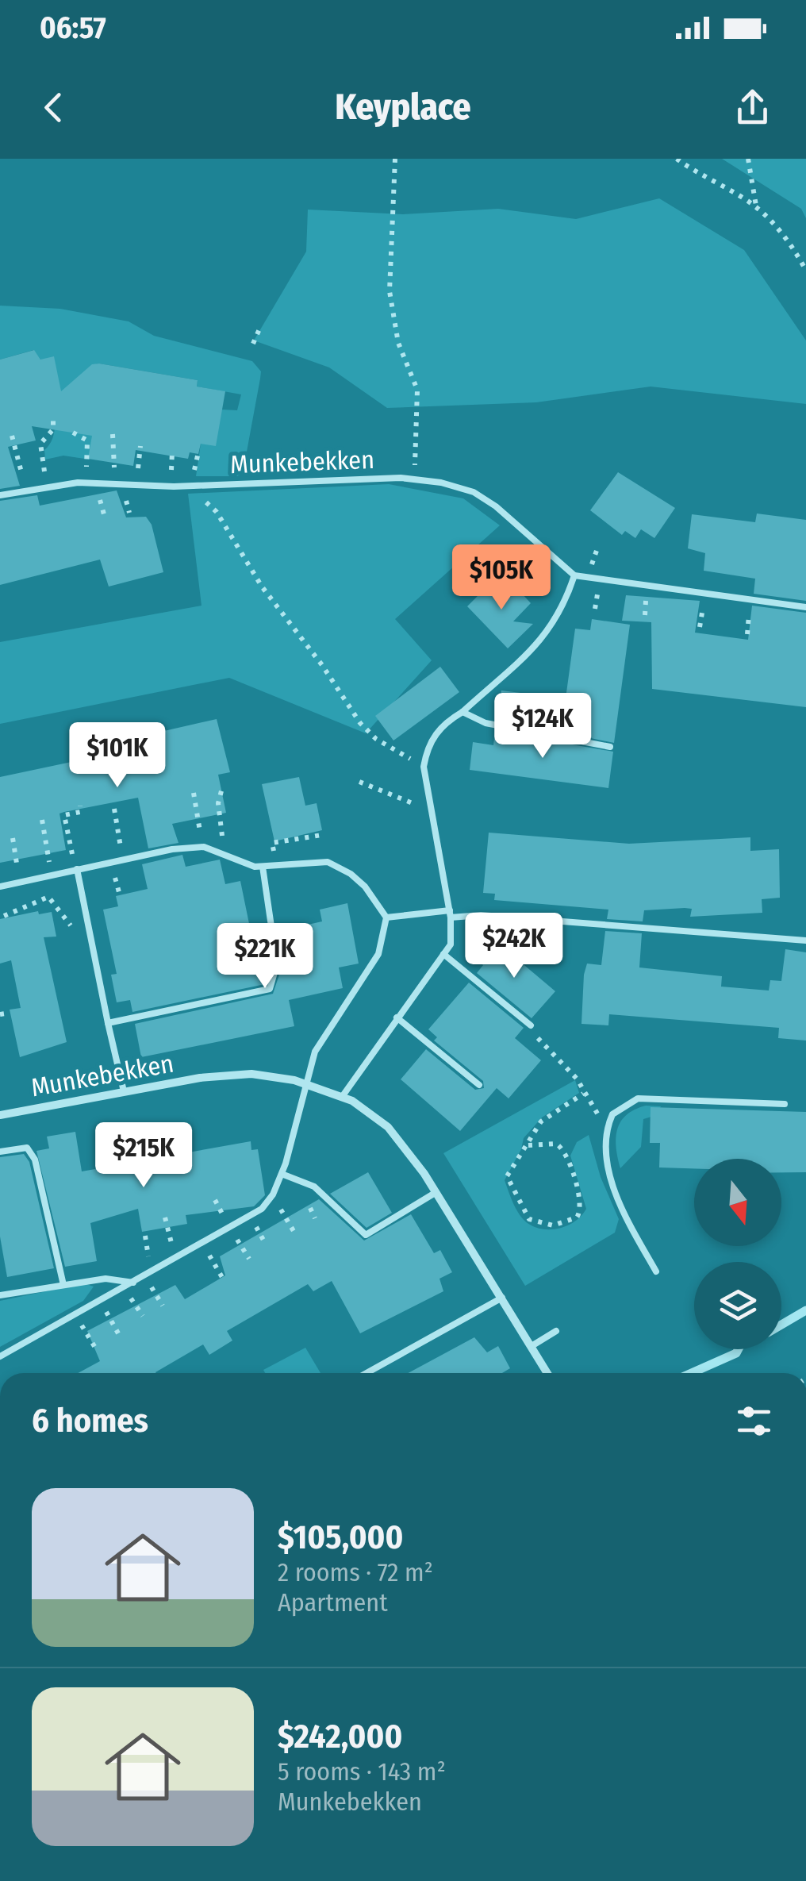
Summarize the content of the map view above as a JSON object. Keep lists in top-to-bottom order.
{
  "streets": {
    "street": ["Munkebekken"]
  },
  "north": "bottom",
  "page": {
    "status": "06:57",
    "header": "Keyplace",
    "price": [
      "$105K",
      "$124K",
      "$101K",
      "$242K",
      "$221K",
      "$215K"
    ],
    "heading": "6 homes",
    "list": [
      {
        "name": "$105,000",
        "note": "2 rooms · 72 m² · Apartment"
      },
      {
        "name": "$242,000",
        "note": "5 rooms · 143 m² · Munkebekken"
      }
    ]
  }
}
